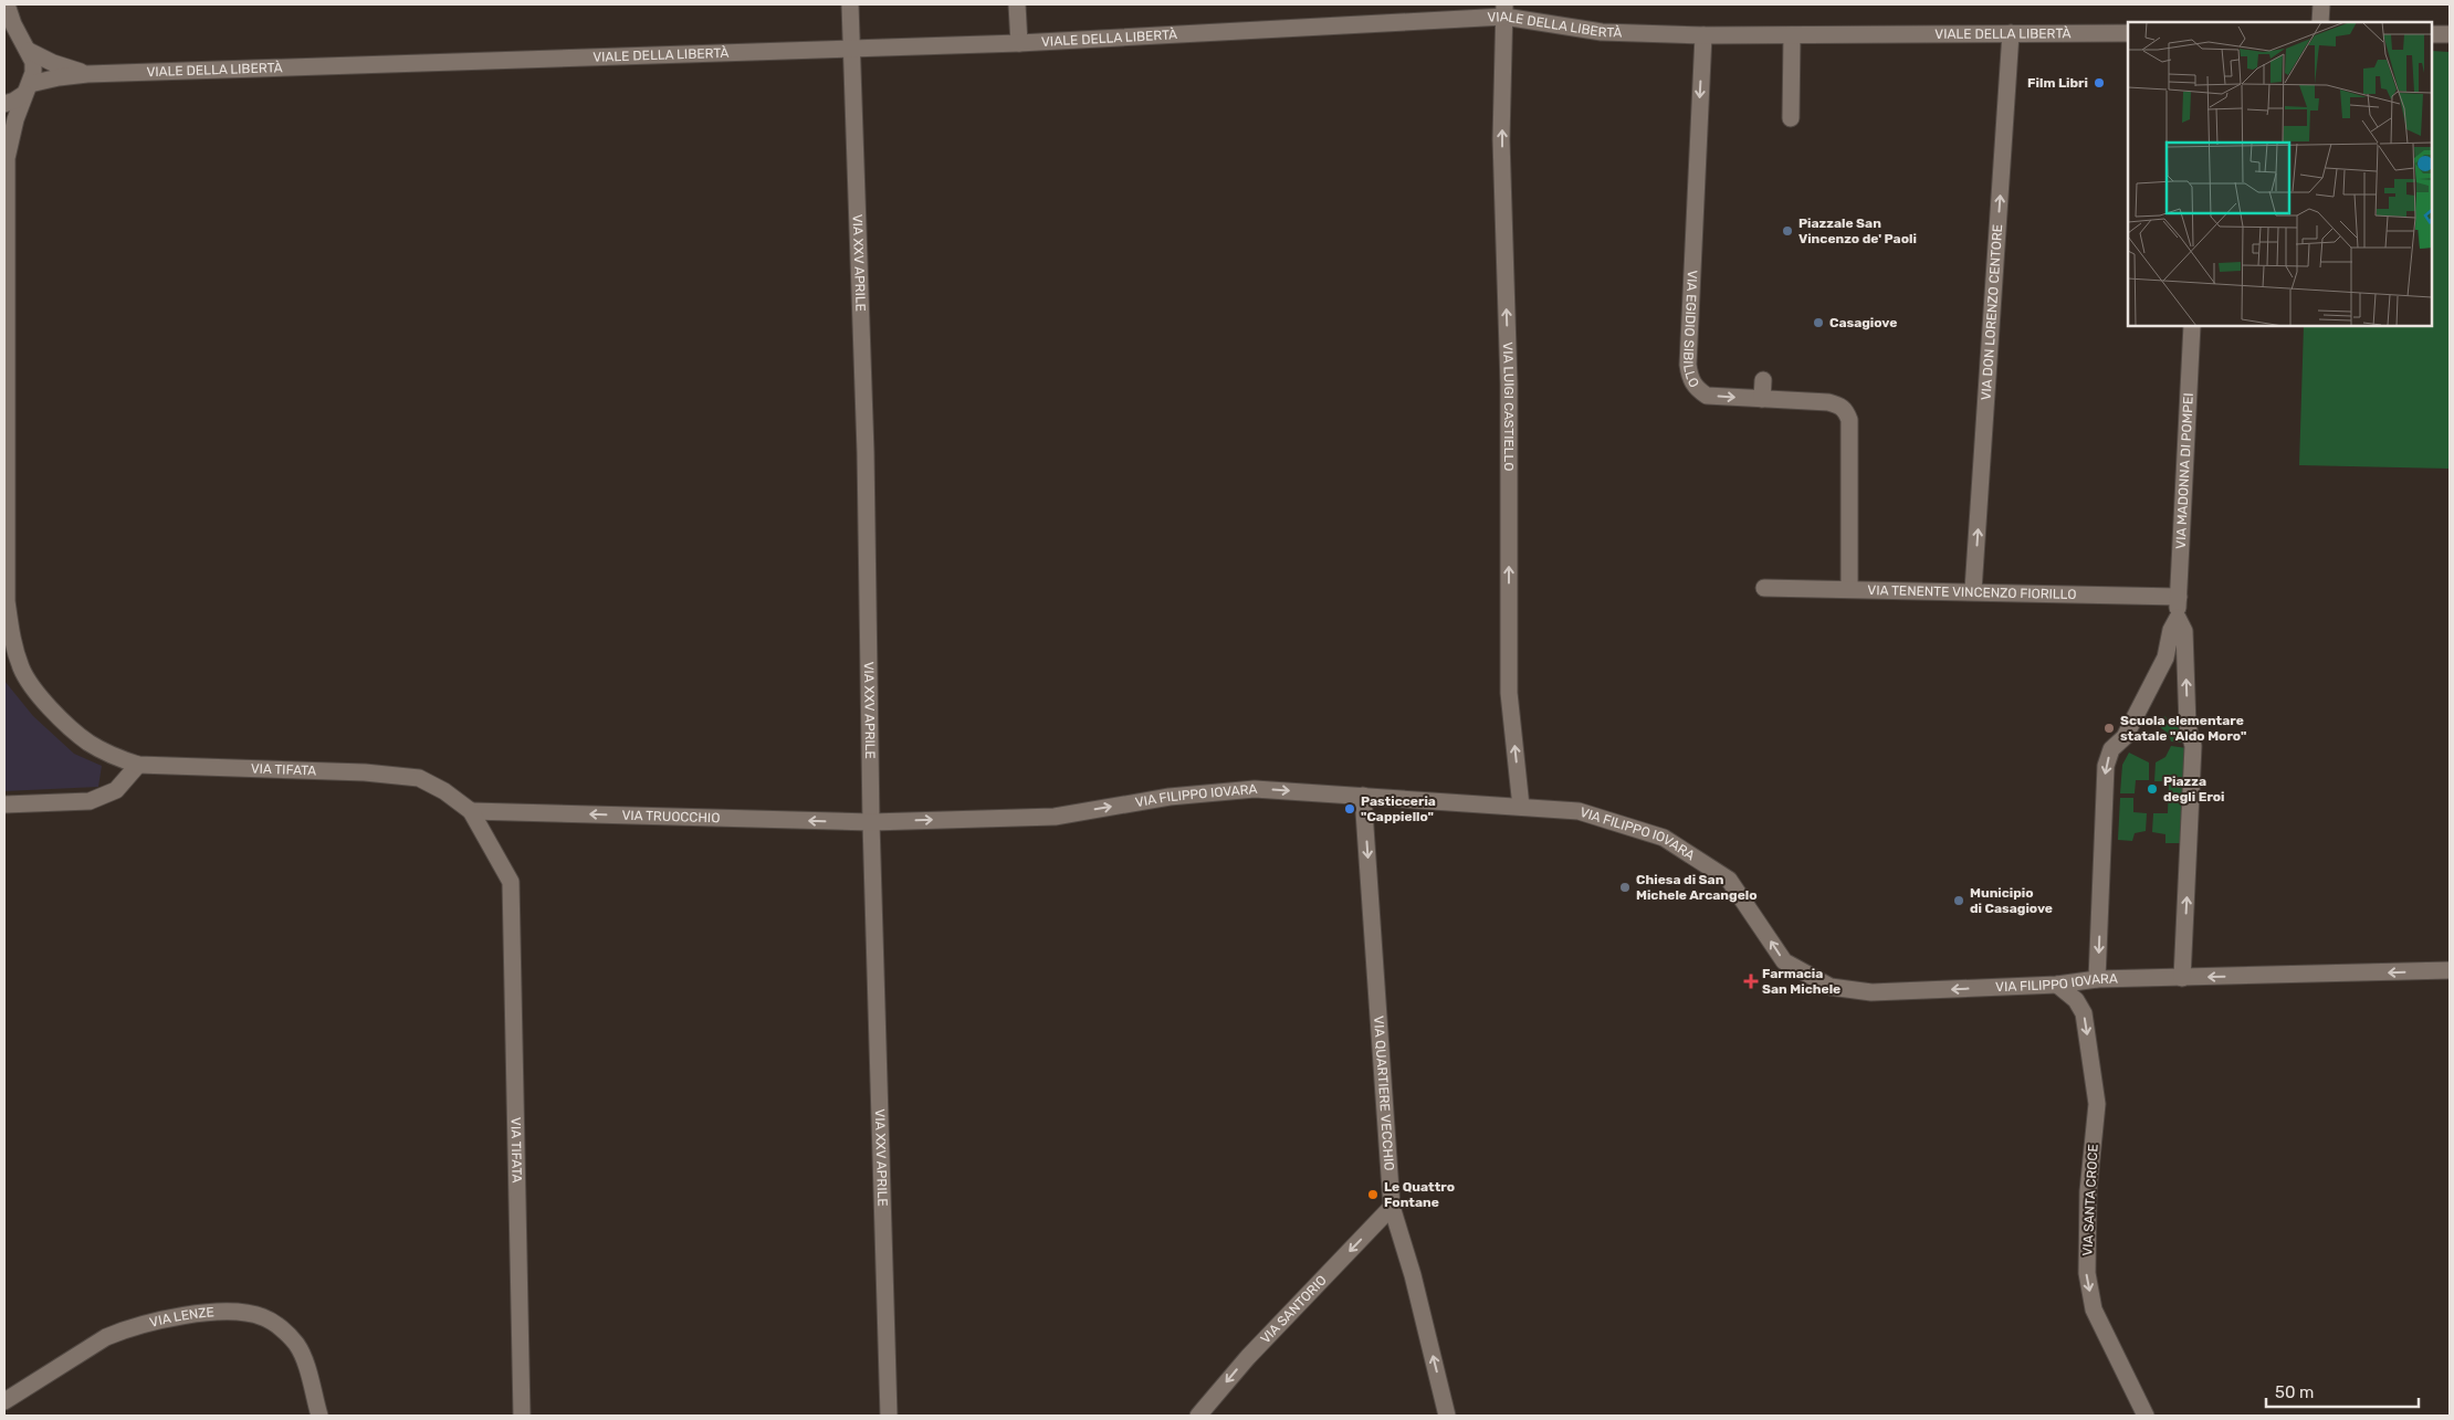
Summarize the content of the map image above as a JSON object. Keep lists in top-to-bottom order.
{
  "streets": {
    "street": [
      "VIALE DELLA LIBERTÀ",
      "VIA XXV APRILE",
      "VIA DON LORENZO CENTORE",
      "VIA EGIDIO SIBILLO",
      "VIA LUIGI CASTIELLO",
      "VIA MADONNA DI POMPEI",
      "VIA TENENTE VINCENZO FIORILLO",
      "VIA TIFATA",
      "VIA FILIPPO IOVARA",
      "VIA TRUOCCHIO",
      "VIA QUARTIERE VECCHIO",
      "VIA SANTA CROCE",
      "VIA SANTORIO",
      "VIA LENZE"
    ]
  },
  "crossings": [
    ["VIALE DELLA LIBERTÀ", "VIA XXV APRILE"],
    ["VIALE DELLA LIBERTÀ", "VIA DON LORENZO CENTORE"],
    ["VIALE DELLA LIBERTÀ", "VIA EGIDIO SIBILLO"],
    ["VIALE DELLA LIBERTÀ", "VIA LUIGI CASTIELLO"],
    ["VIALE DELLA LIBERTÀ", "VIA TIFATA"],
    ["VIA XXV APRILE", "VIA FILIPPO IOVARA"],
    ["VIA XXV APRILE", "VIA TRUOCCHIO"],
    ["VIA DON LORENZO CENTORE", "VIA TENENTE VINCENZO FIORILLO"],
    ["VIA EGIDIO SIBILLO", "VIA TENENTE VINCENZO FIORILLO"],
    ["VIA LUIGI CASTIELLO", "VIA FILIPPO IOVARA"],
    ["VIA MADONNA DI POMPEI", "VIA TENENTE VINCENZO FIORILLO"],
    ["VIA TIFATA", "VIA TRUOCCHIO"],
    ["VIA FILIPPO IOVARA", "VIA TRUOCCHIO"],
    ["VIA FILIPPO IOVARA", "VIA QUARTIERE VECCHIO"],
    ["VIA FILIPPO IOVARA", "VIA SANTA CROCE"],
    ["VIA QUARTIERE VECCHIO", "VIA SANTORIO"]
  ],
  "one_way": [
    "VIA DON LORENZO CENTORE",
    "VIA EGIDIO SIBILLO",
    "VIA LUIGI CASTIELLO",
    "VIA TRUOCCHIO",
    "VIA SANTA CROCE",
    "VIA SANTORIO"
  ],
  "places": {
    "other": [
      "Film Libri",
      "Piazzale San Vincenzo de' Paoli",
      "Casagiove",
      "Scuola elementare statale \"Aldo Moro\"",
      "Piazza degli Eroi",
      "Pasticceria \"Cappiello\"",
      "Chiesa di San Michele Arcangelo",
      "Municipio di Casagiove",
      "Le Quattro Fontane"
    ],
    "health": ["Farmacia San Michele"]
  },
  "scale_bar": "50 m"
}
